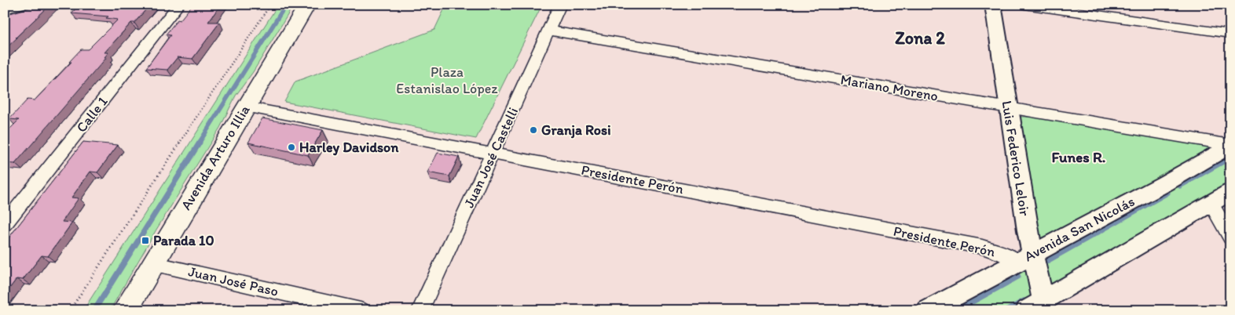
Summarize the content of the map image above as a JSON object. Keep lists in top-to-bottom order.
{
  "streets": {
    "main road": ["Avenida Arturo Illia"],
    "street": [
      "Mariano Moreno",
      "Calle 1",
      "Juan José Castelli",
      "Luis Federico Leloir",
      "Presidente Perón",
      "Avenida San Nicolás",
      "Juan José Paso"
    ]
  },
  "crossings": [
    ["Mariano Moreno", "Juan José Castelli"],
    ["Mariano Moreno", "Luis Federico Leloir"],
    ["Mariano Moreno", "Avenida San Nicolás"],
    ["Avenida Arturo Illia", "Presidente Perón"],
    ["Avenida Arturo Illia", "Juan José Paso"],
    ["Juan José Castelli", "Presidente Perón"],
    ["Luis Federico Leloir", "Presidente Perón"],
    ["Luis Federico Leloir", "Avenida San Nicolás"],
    ["Presidente Perón", "Avenida San Nicolás"]
  ],
  "districts": ["Zona 2", "Funes R."],
  "parks": ["Plaza Estanislao López"],
  "places": {
    "other": ["Granja Rosi", "Harley Davidson"],
    "transit": ["Parada 10"]
  }
}
